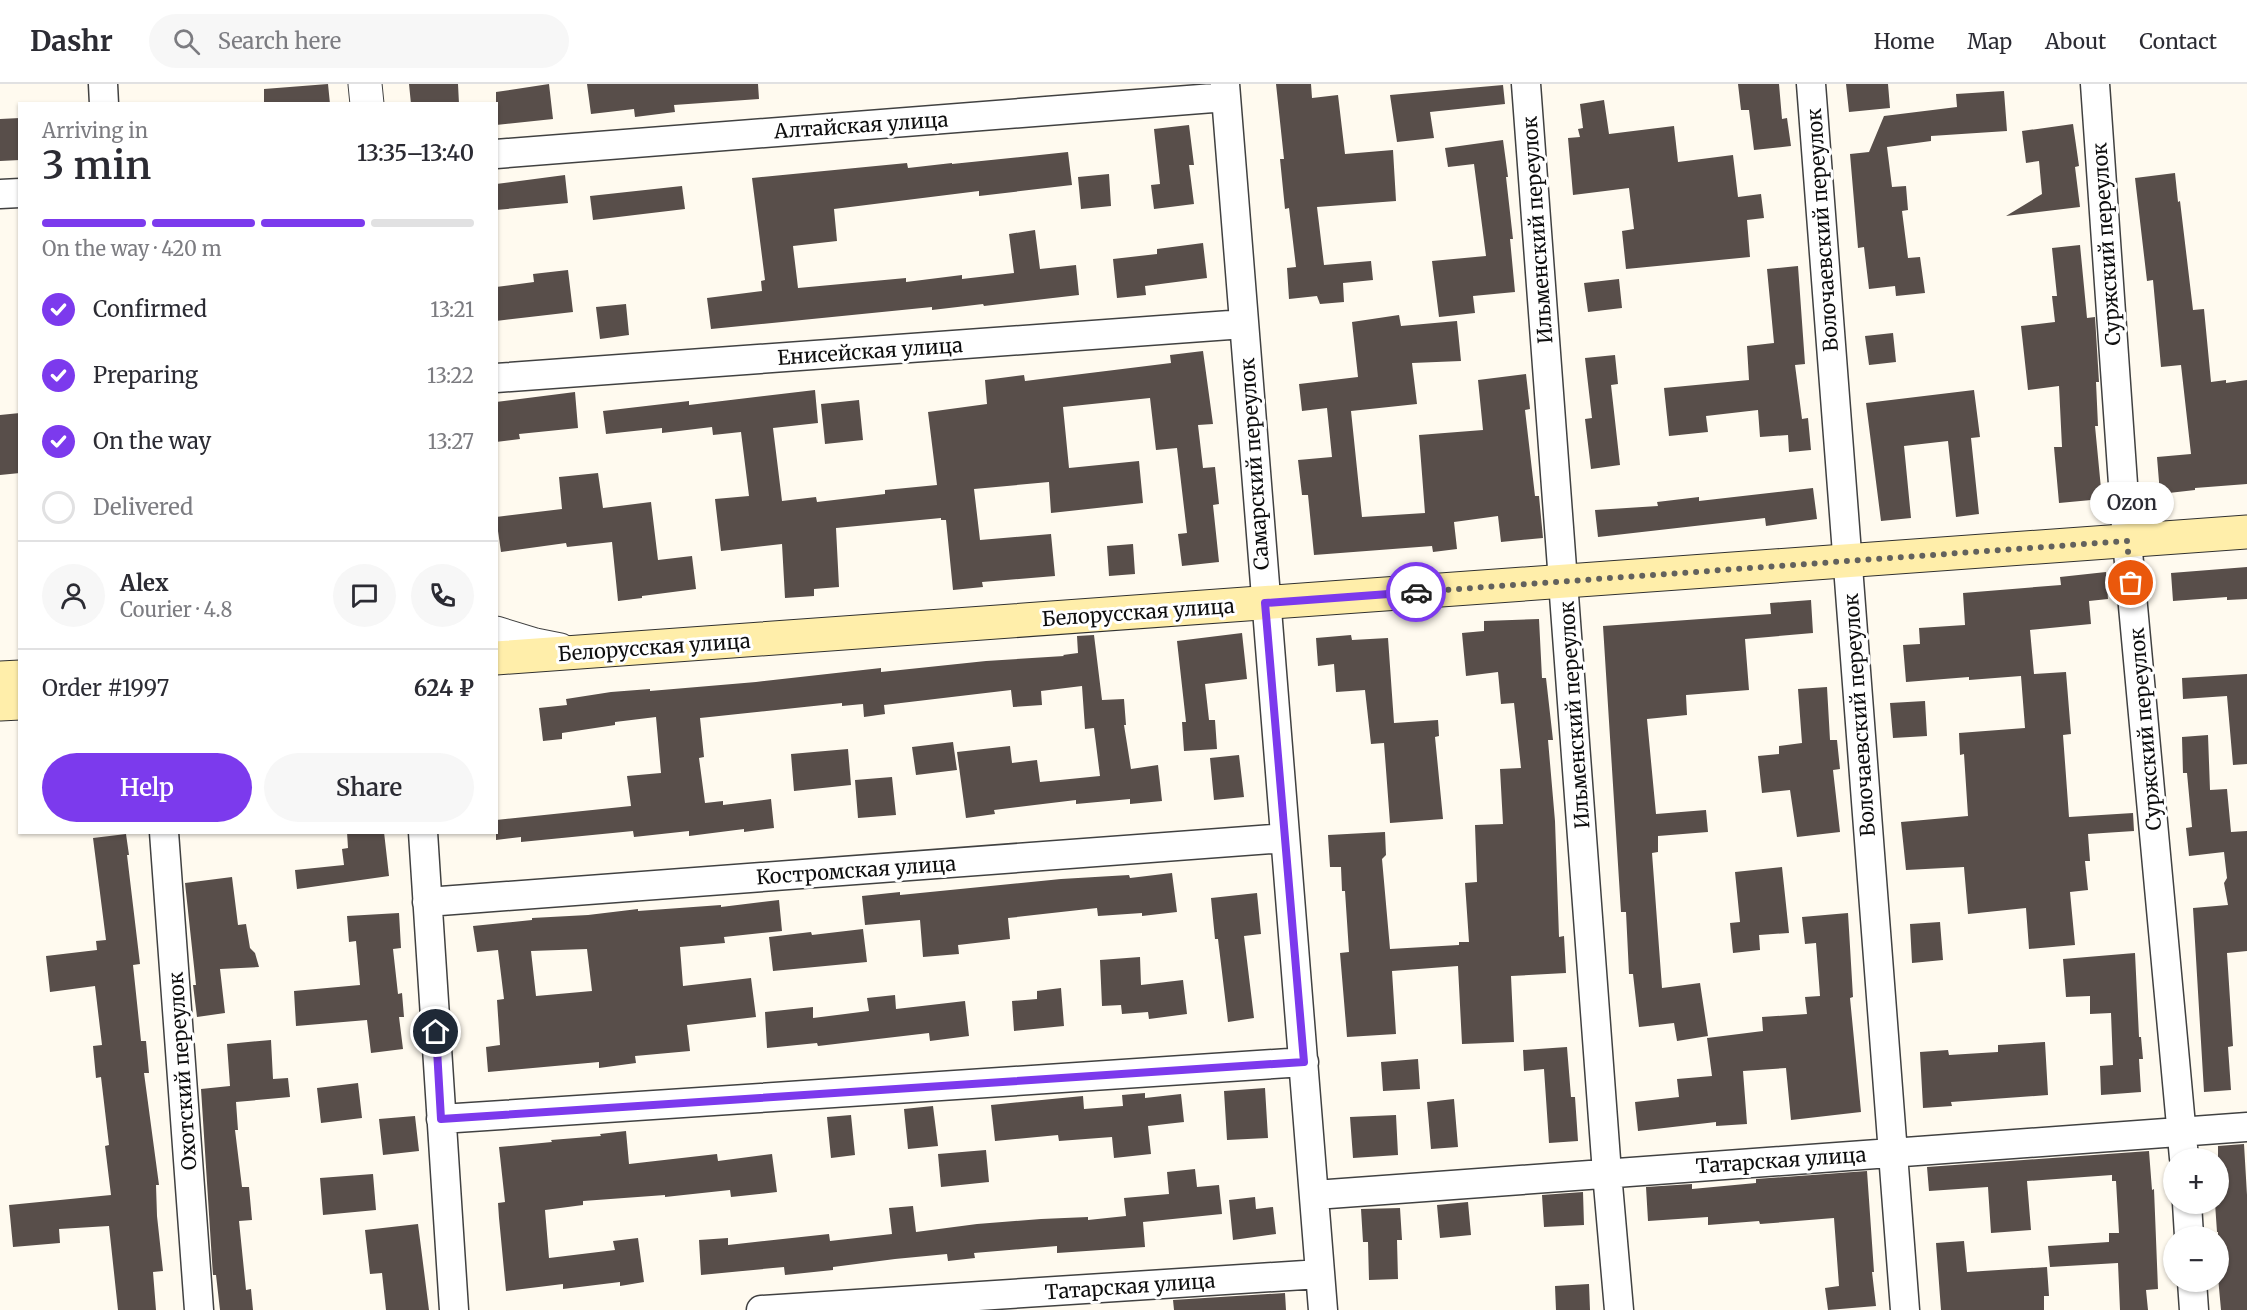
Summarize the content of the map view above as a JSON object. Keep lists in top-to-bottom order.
{
  "streets": {
    "main road": ["Белорусская улица"],
    "street": [
      "Алтайская улица",
      "Ильменский переулок",
      "Волочаевский переулок",
      "Суржский переулок",
      "Енисейская улица",
      "Самарский переулок",
      "Костромская улица",
      "Охотский переулок",
      "Татарская улица"
    ]
  },
  "crossings": [
    ["Алтайская улица", "Самарский переулок"],
    ["Ильменский переулок", "Белорусская улица"],
    ["Ильменский переулок", "Татарская улица"],
    ["Волочаевский переулок", "Белорусская улица"],
    ["Волочаевский переулок", "Татарская улица"],
    ["Суржский переулок", "Белорусская улица"],
    ["Суржский переулок", "Татарская улица"],
    ["Енисейская улица", "Самарский переулок"],
    ["Самарский переулок", "Белорусская улица"],
    ["Самарский переулок", "Костромская улица"],
    ["Самарский переулок", "Татарская улица"]
  ],
  "places": ["Ozon"],
  "page": {
    "header": "Dashr",
    "search": "Search here",
    "nav": [
      "Home",
      "Map",
      "About",
      "Contact"
    ],
    "heading": ["3 min", "Arriving in", "13:35–13:40"],
    "panel": [
      "Alex",
      "Courier · 4.8",
      "Order #1997",
      "624 ₽"
    ],
    "bar": "On the way · 420 m",
    "list": [
      ["Confirmed", "13:21"],
      ["Preparing", "13:22"],
      ["On the way", "13:27"],
      "Delivered"
    ],
    "bubble": "Ozon",
    "buttons": ["Help", "Share"],
    "map_buttons": ["+", "−"]
  }
}
